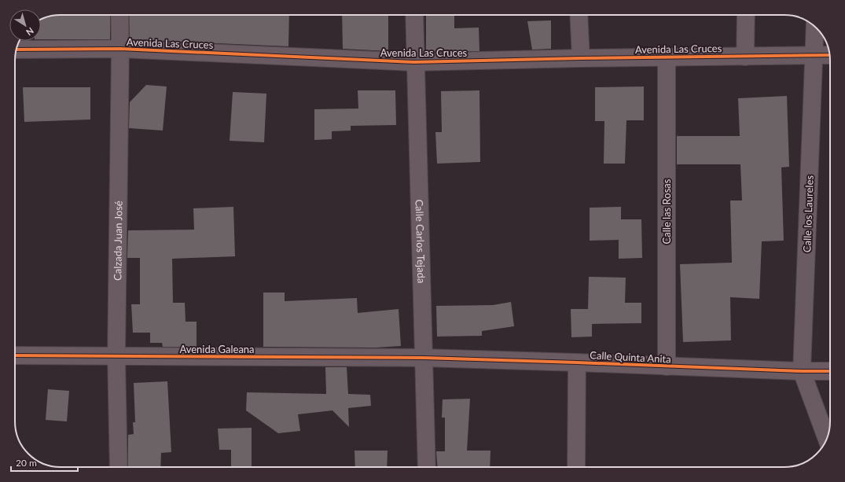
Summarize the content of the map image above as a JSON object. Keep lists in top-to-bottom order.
{
  "streets": {
    "street": [
      "Avenida Las Cruces",
      "Calle las Rosas",
      "Calle los Laureles",
      "Calle Carlos Tejada",
      "Calzada Juan José",
      "Avenida Galeana",
      "Calle Quinta Anita"
    ]
  },
  "crossings": [
    ["Avenida Las Cruces", "Calle las Rosas"],
    ["Avenida Las Cruces", "Calle los Laureles"],
    ["Avenida Las Cruces", "Calle Carlos Tejada"],
    ["Avenida Las Cruces", "Calzada Juan José"],
    ["Calle las Rosas", "Calle Quinta Anita"],
    ["Calle los Laureles", "Calle Quinta Anita"],
    ["Calle Carlos Tejada", "Avenida Galeana"],
    ["Calle Carlos Tejada", "Calle Quinta Anita"],
    ["Calzada Juan José", "Avenida Galeana"],
    ["Avenida Galeana", "Calle Quinta Anita"]
  ],
  "scale_bar": "20 m",
  "north": "bottom right"
}
